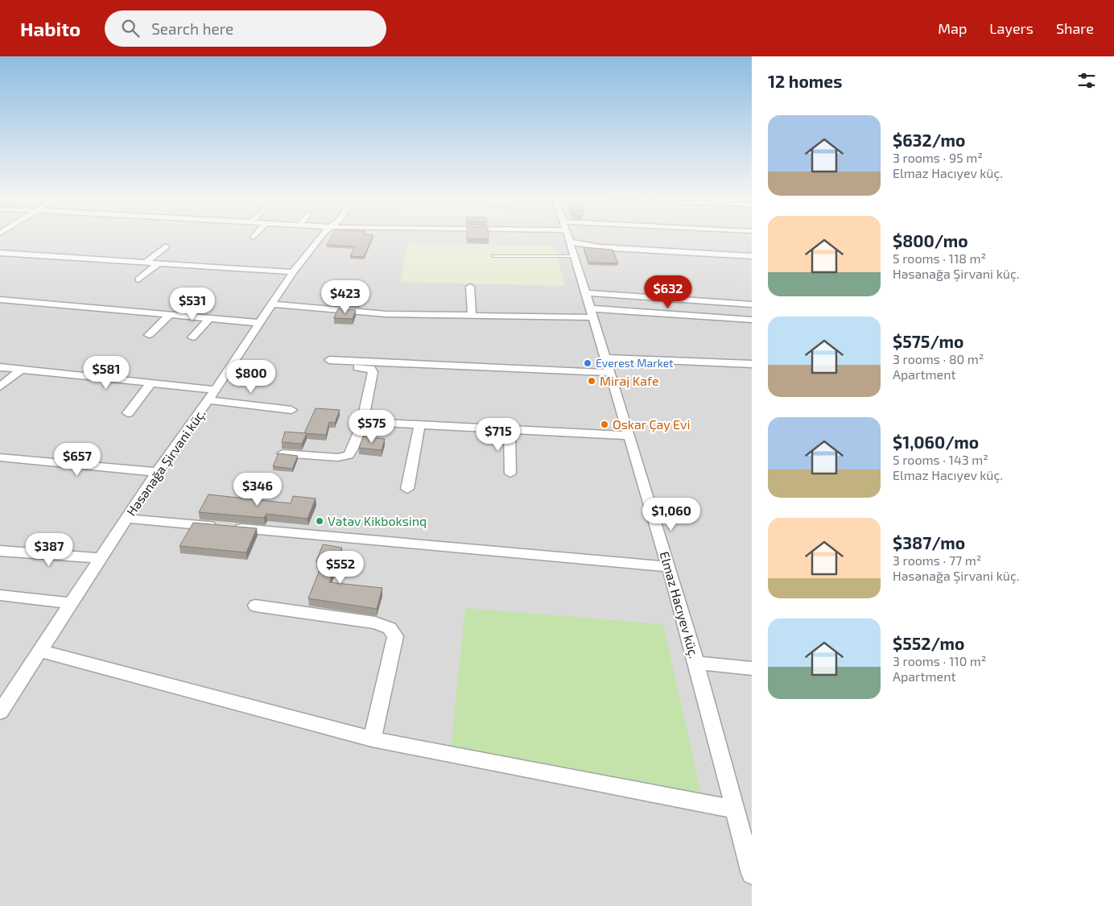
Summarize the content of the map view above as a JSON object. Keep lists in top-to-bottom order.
{
  "streets": {
    "street": ["Həsənağa Şirvani küç.", "Elmaz Hacıyev küç."]
  },
  "places": [
    "Everest Market",
    "Miraj Kafe",
    "Oskar Çay Evi",
    "Vətəv Kikboksinq"
  ],
  "page": {
    "header": "Habito",
    "search": "Search here",
    "nav": ["Map", "Layers", "Share"],
    "heading": "12 homes",
    "list": [
      {
        "name": "$632/mo",
        "note": "3 rooms · 95 m² · Elmaz Hacıyev küç."
      },
      {
        "name": "$800/mo",
        "note": "5 rooms · 118 m² · Həsənağa Şirvani küç."
      },
      {
        "name": "$575/mo",
        "note": "3 rooms · 80 m² · Apartment"
      },
      {
        "name": "$1,060/mo",
        "note": "5 rooms · 143 m² · Elmaz Hacıyev küç."
      },
      {
        "name": "$387/mo",
        "note": "3 rooms · 77 m² · Həsənağa Şirvani küç."
      },
      {
        "name": "$552/mo",
        "note": "3 rooms · 110 m² · Apartment"
      }
    ],
    "price": [
      "$632",
      "$423",
      "$531",
      "$581",
      "$800",
      "$575",
      "$715",
      "$657",
      "$346",
      "$1,060",
      "$387",
      "$552"
    ]
  }
}
